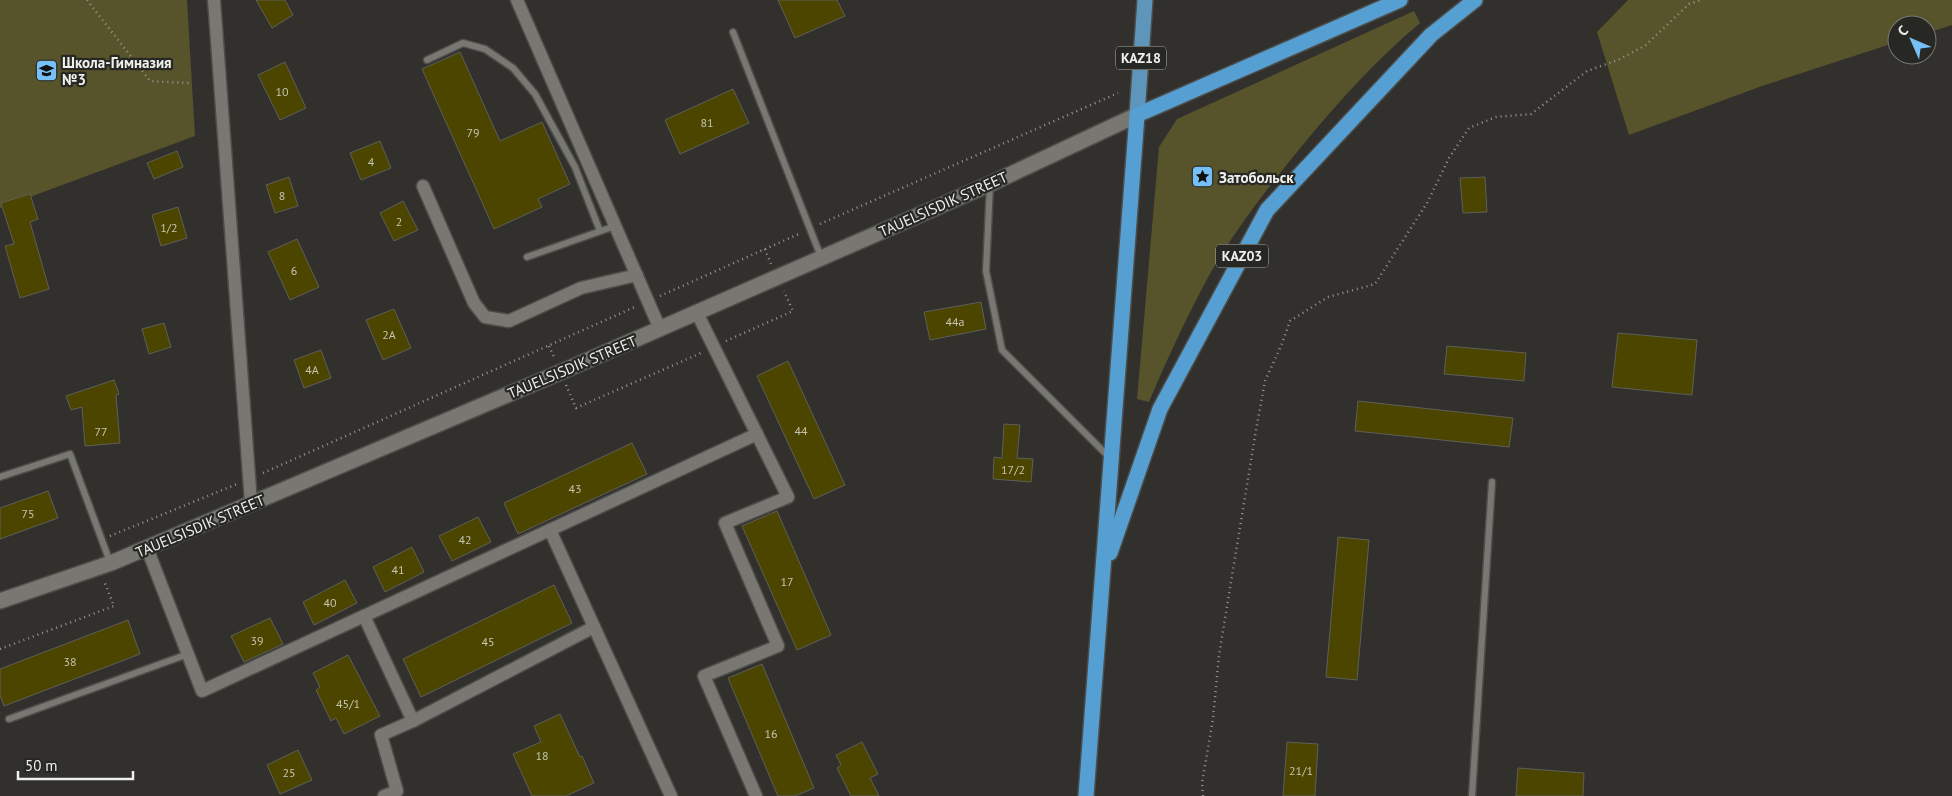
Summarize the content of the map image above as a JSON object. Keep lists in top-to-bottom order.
{
  "streets": {
    "highway": ["KАZ03"],
    "main road": ["KAZ18"],
    "street": ["TAUELSISDIK STREET"]
  },
  "crossings": [
    ["KAZ18", "TAUELSISDIK STREET"],
    ["KAZ18", "KАZ03"],
    ["TAUELSISDIK STREET", "KАZ03"]
  ],
  "places": {
    "school or university": ["Школа-Гимназия №3"],
    "place": ["Затобольск"]
  },
  "house_numbers": [
    "10",
    "81",
    "79",
    "4",
    "8",
    "2",
    "1/2",
    "6",
    "44а",
    "2А",
    "4А",
    "44",
    "77",
    "17/2",
    "43",
    "75",
    "42",
    "41",
    "17",
    "40",
    "39",
    "45",
    "38",
    "45/1",
    "16",
    "18",
    "21/1",
    "25"
  ],
  "scale_bar": "50 m",
  "north": "top left"
}
